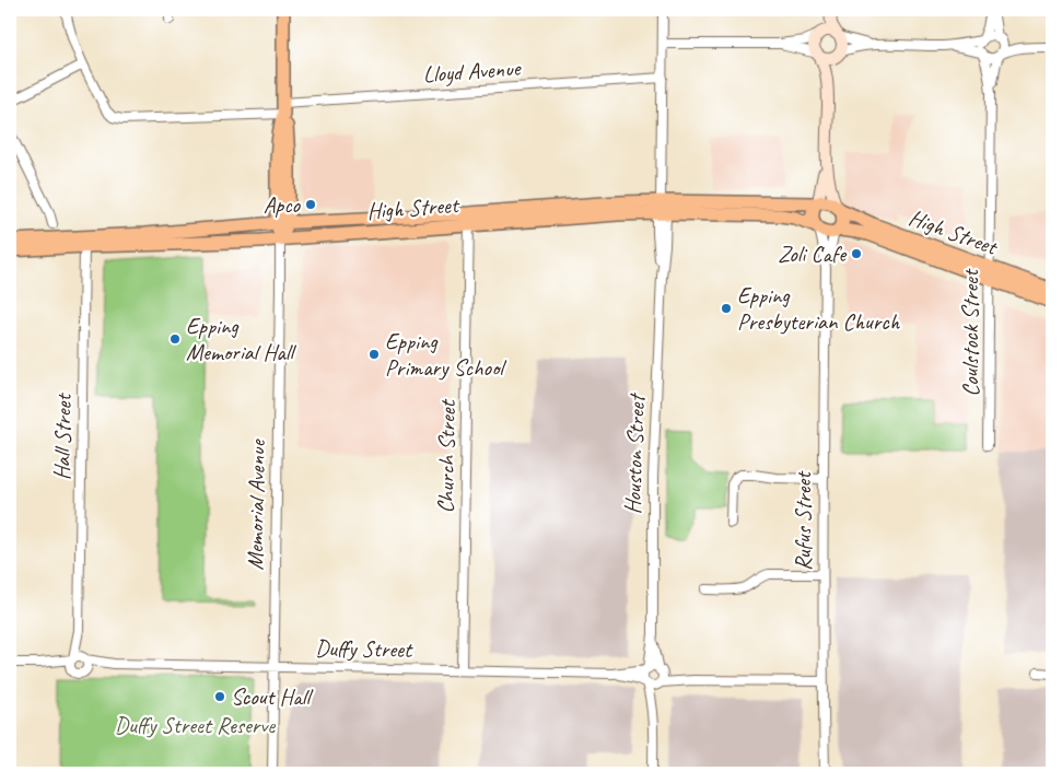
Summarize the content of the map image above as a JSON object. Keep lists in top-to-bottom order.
{
  "streets": {
    "main road": ["High Street", "Memorial Avenue"],
    "street": [
      "Lloyd Avenue",
      "Coulstock Street",
      "Hall Street",
      "Houston Street",
      "Church Street",
      "Rufus Street",
      "Duffy Street"
    ]
  },
  "crossings": [
    ["Lloyd Avenue", "Houston Street"],
    ["Lloyd Avenue", "Memorial Avenue"],
    ["High Street", "Coulstock Street"],
    ["High Street", "Hall Street"],
    ["High Street", "Houston Street"],
    ["High Street", "Church Street"],
    ["High Street", "Memorial Avenue"],
    ["High Street", "Rufus Street"],
    ["Hall Street", "Duffy Street"],
    ["Houston Street", "Duffy Street"],
    ["Church Street", "Duffy Street"],
    ["Memorial Avenue", "Duffy Street"]
  ],
  "parks": ["Duffy Street Reserve"],
  "places": [
    "Apco",
    "Zoli Cafe",
    "Epping Presbyterian Church",
    "Epping Memorial Hall",
    "Epping Primary School",
    "Scout Hall"
  ]
}
